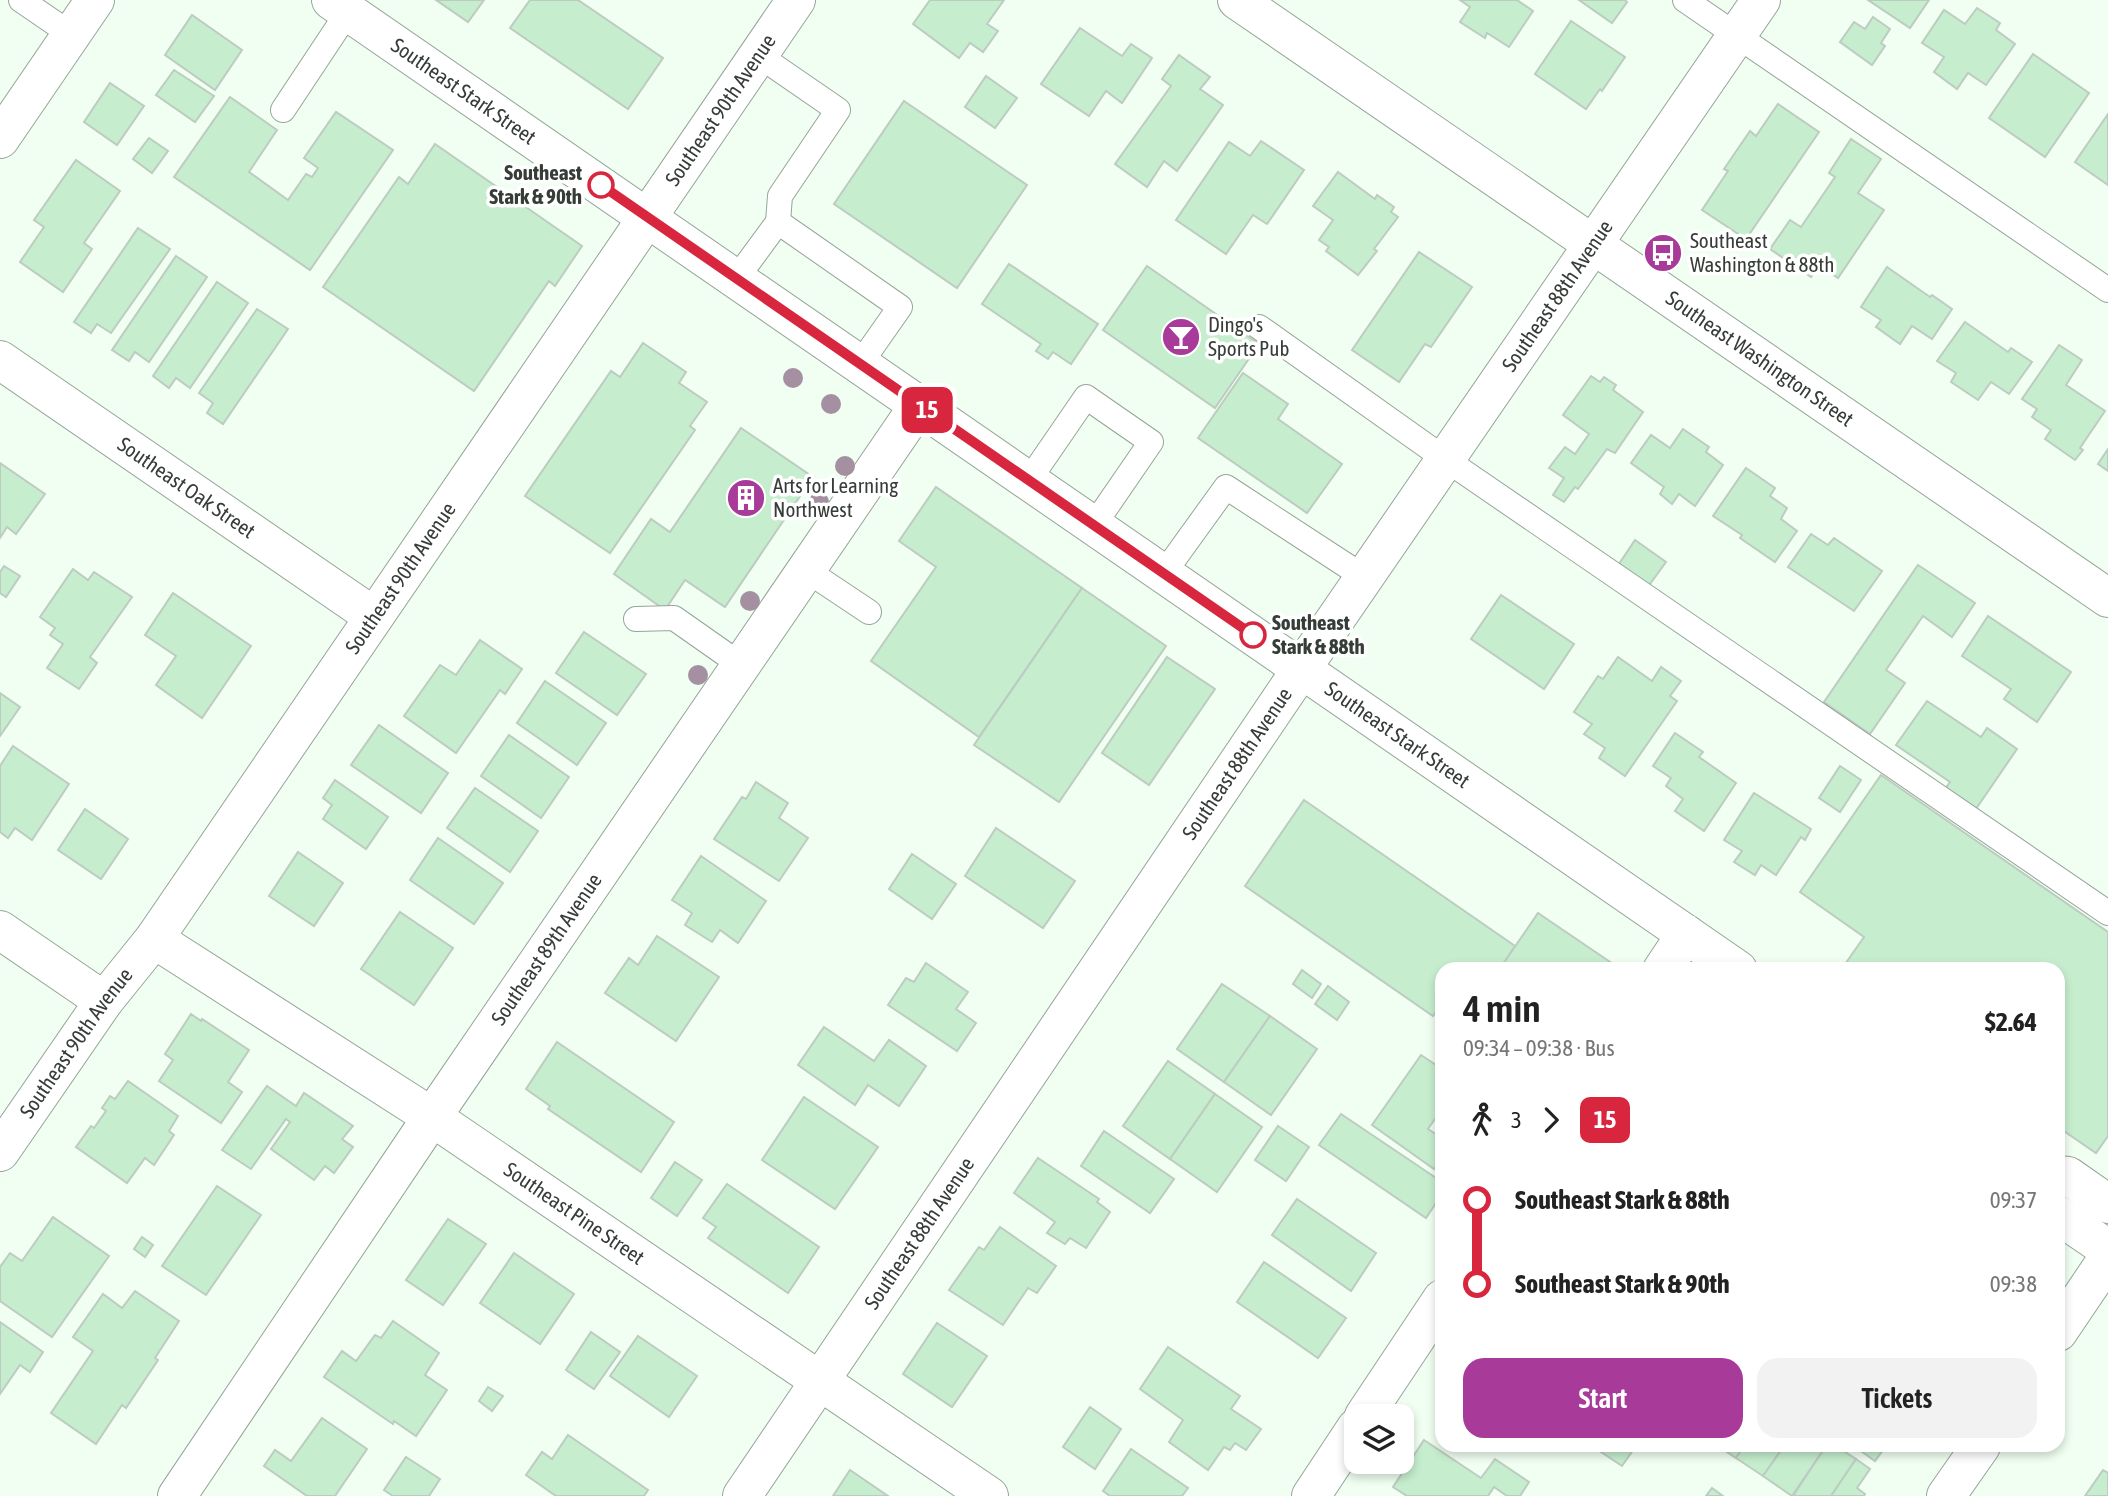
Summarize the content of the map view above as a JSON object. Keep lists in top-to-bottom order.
{
  "streets": {
    "street": [
      "Southeast Stark Street",
      "Southeast 90th Avenue",
      "Southeast 88th Avenue",
      "Southeast Washington Street",
      "Southeast Oak Street",
      "Southeast 89th Avenue",
      "Southeast Pine Street"
    ]
  },
  "crossings": [
    ["Southeast Stark Street", "Southeast 90th Avenue"],
    ["Southeast Stark Street", "Southeast 88th Avenue"],
    ["Southeast Stark Street", "Southeast 89th Avenue"],
    ["Southeast 90th Avenue", "Southeast Oak Street"],
    ["Southeast 90th Avenue", "Southeast Pine Street"],
    ["Southeast 88th Avenue", "Southeast Washington Street"],
    ["Southeast 88th Avenue", "Southeast Pine Street"],
    ["Southeast 89th Avenue", "Southeast Pine Street"]
  ],
  "places": {
    "other": ["Southeast Stark & 90th", "Southeast Stark & 88th"],
    "bus stop": ["Southeast Washington & 88th"],
    "bar": ["Dingo's Sports Pub"],
    "building": ["Arts for Learning Northwest"]
  },
  "lines": ["bus line 15"],
  "page": {
    "on_map": "15",
    "heading": ["4 min", "09:34 – 09:38 · Bus", "$2.64"],
    "legs": ["3", "15"],
    "list": [
      {
        "name": "Southeast Stark & 88th",
        "value": "09:37"
      },
      {
        "name": "Southeast Stark & 90th",
        "value": "09:38"
      }
    ],
    "buttons": ["Start", "Tickets"]
  }
}
